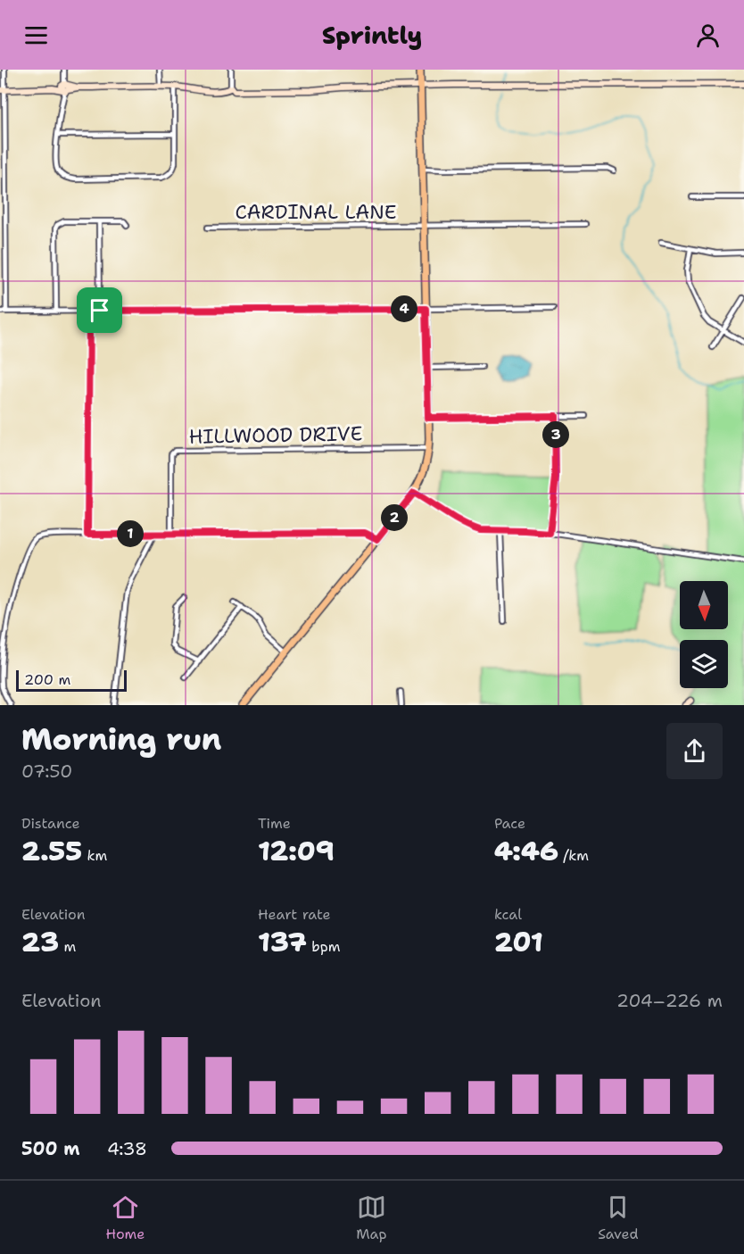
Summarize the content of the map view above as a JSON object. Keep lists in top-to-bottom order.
{
  "streets": {
    "street": ["CARDINAL LANE", "HILLWOOD DRIVE"]
  },
  "scale_bar": "200 m",
  "north": "bottom",
  "page": {
    "header": "Sprintly",
    "pins": [
      "4",
      "3",
      "2",
      "1"
    ],
    "scale": "200 m",
    "heading": ["Morning run", "07:50"],
    "stats": [
      ["Distance", "2.55 km"],
      ["Time", "12:09"],
      ["Pace", "4:46 /km"],
      ["Elevation", "23 m"],
      ["Heart rate", "137 bpm"],
      ["kcal", "201"]
    ],
    "chart": ["Elevation", "204–226 m"],
    "list": [
      {
        "name": "500 m",
        "note": "4:38"
      }
    ],
    "tabs": ["Home", "Map", "Saved"]
  }
}
